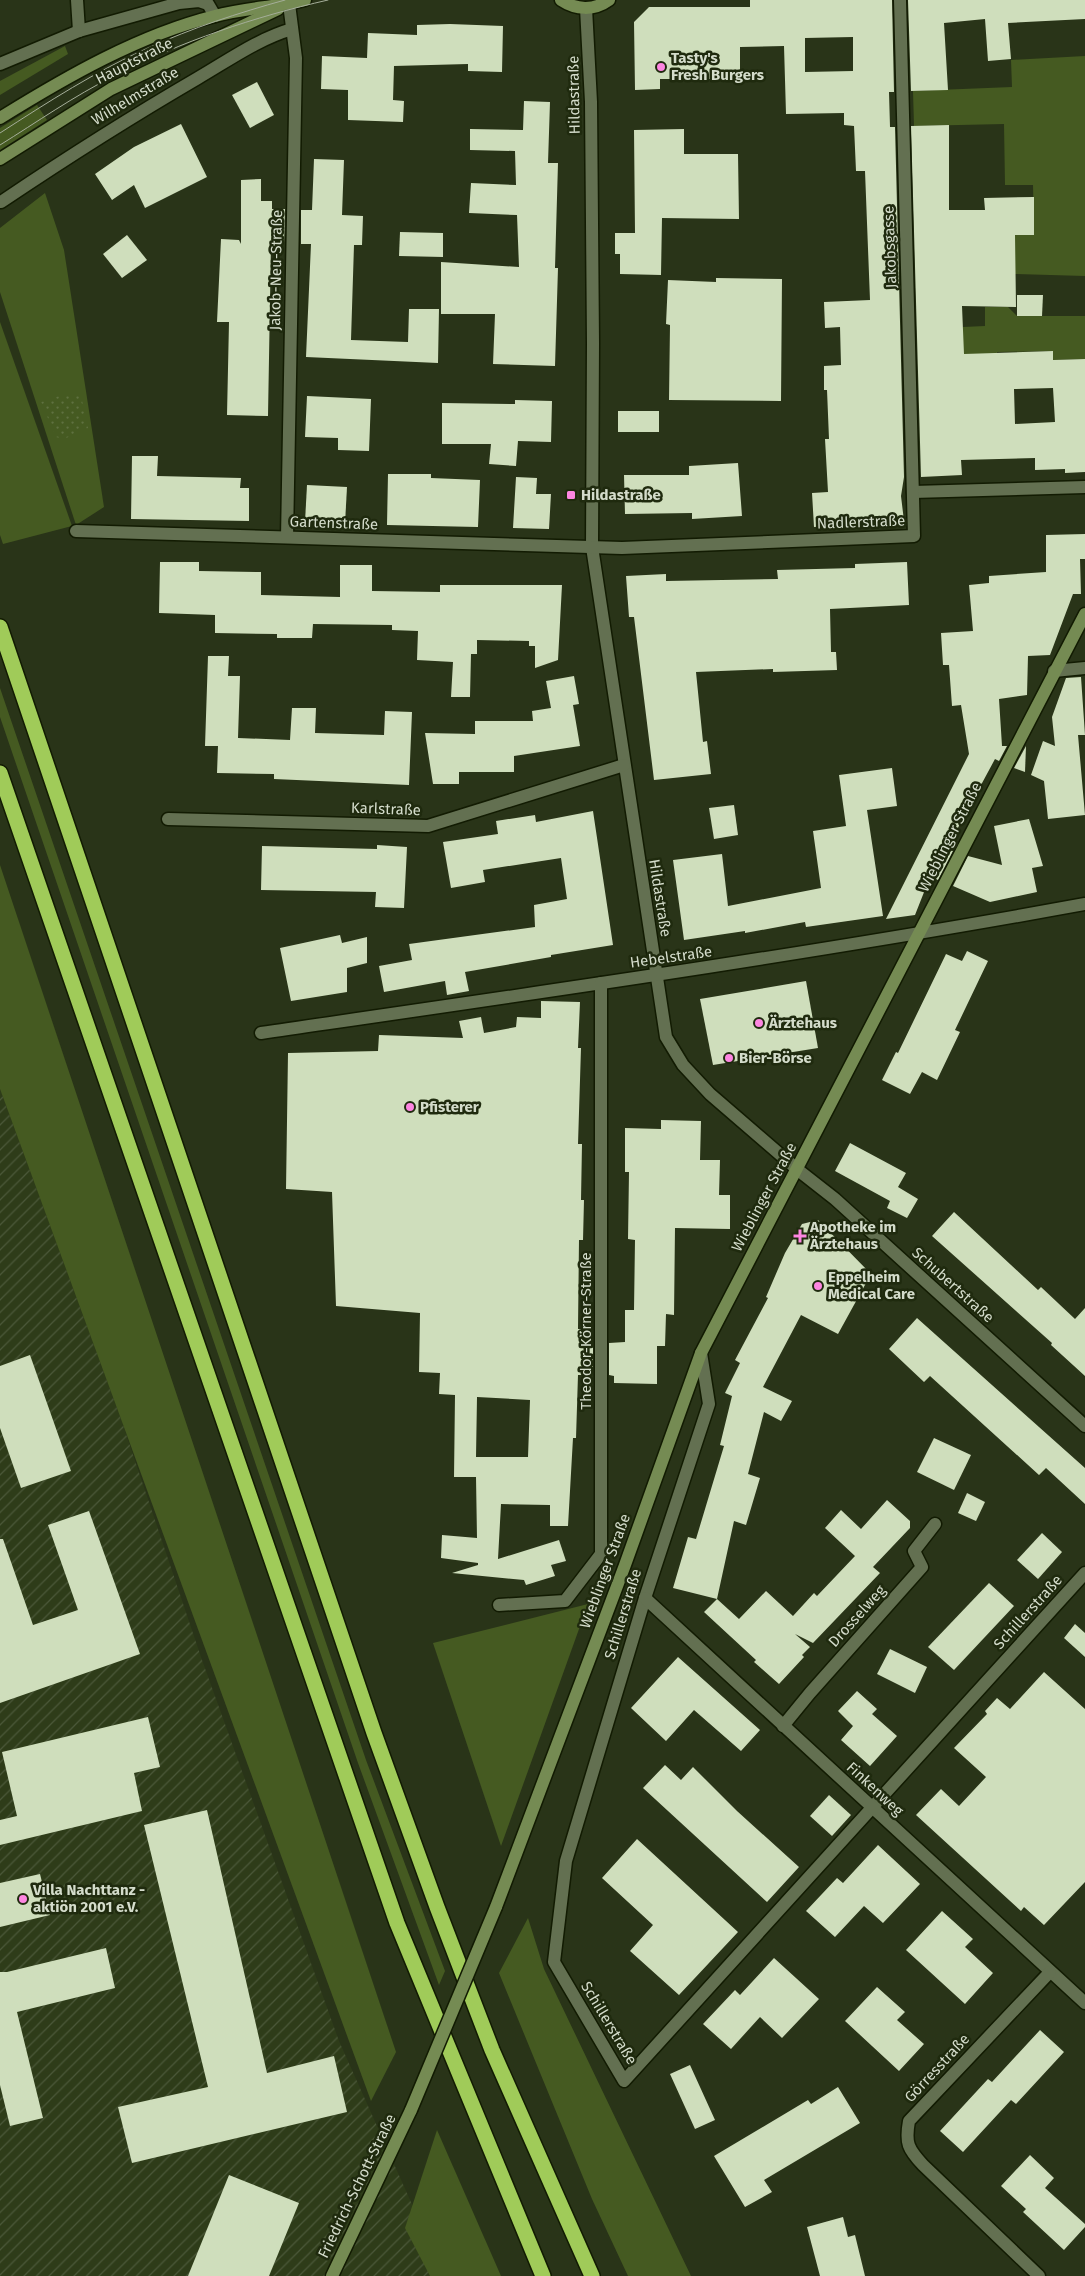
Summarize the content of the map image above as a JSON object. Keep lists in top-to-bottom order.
{
  "streets": {
    "street": [
      "Hauptstraße",
      "Hildastraße",
      "Wilhelmstraße",
      "Jakobsgasse",
      "Jakob-Neu-Straße",
      "Nadlerstraße",
      "Gartenstraße",
      "Karlstraße",
      "Wieblinger Straße",
      "Hebelstraße",
      "Schubertstraße",
      "Theodor-Körner-Straße",
      "Schillerstraße",
      "Drosselweg",
      "Finkenweg",
      "Görresstraße",
      "Friedrich-Schott-Straße"
    ]
  },
  "crossings": [
    ["Hauptstraße", "Jakob-Neu-Straße"],
    ["Hildastraße", "Nadlerstraße"],
    ["Hildastraße", "Gartenstraße"],
    ["Hildastraße", "Karlstraße"],
    ["Hildastraße", "Wieblinger Straße"],
    ["Hildastraße", "Hebelstraße"],
    ["Hildastraße", "Schubertstraße"],
    ["Wilhelmstraße", "Jakob-Neu-Straße"],
    ["Jakobsgasse", "Nadlerstraße"],
    ["Jakob-Neu-Straße", "Gartenstraße"],
    ["Nadlerstraße", "Gartenstraße"],
    ["Wieblinger Straße", "Hebelstraße"],
    ["Wieblinger Straße", "Schubertstraße"],
    ["Wieblinger Straße", "Schillerstraße"],
    ["Wieblinger Straße", "Friedrich-Schott-Straße"],
    ["Hebelstraße", "Theodor-Körner-Straße"],
    ["Schillerstraße", "Finkenweg"],
    ["Drosselweg", "Finkenweg"],
    ["Finkenweg", "Görresstraße"]
  ],
  "places": {
    "other": [
      "Tasty's Fresh Burgers",
      "Ärztehaus",
      "Bier-Börse",
      "Pfisterer",
      "Eppelheim Medical Care",
      "Villa Nachttanz - aktiön 2001 e.V."
    ],
    "transit": ["Hildastraße"],
    "health": ["Apotheke im Ärztehaus"]
  }
}
